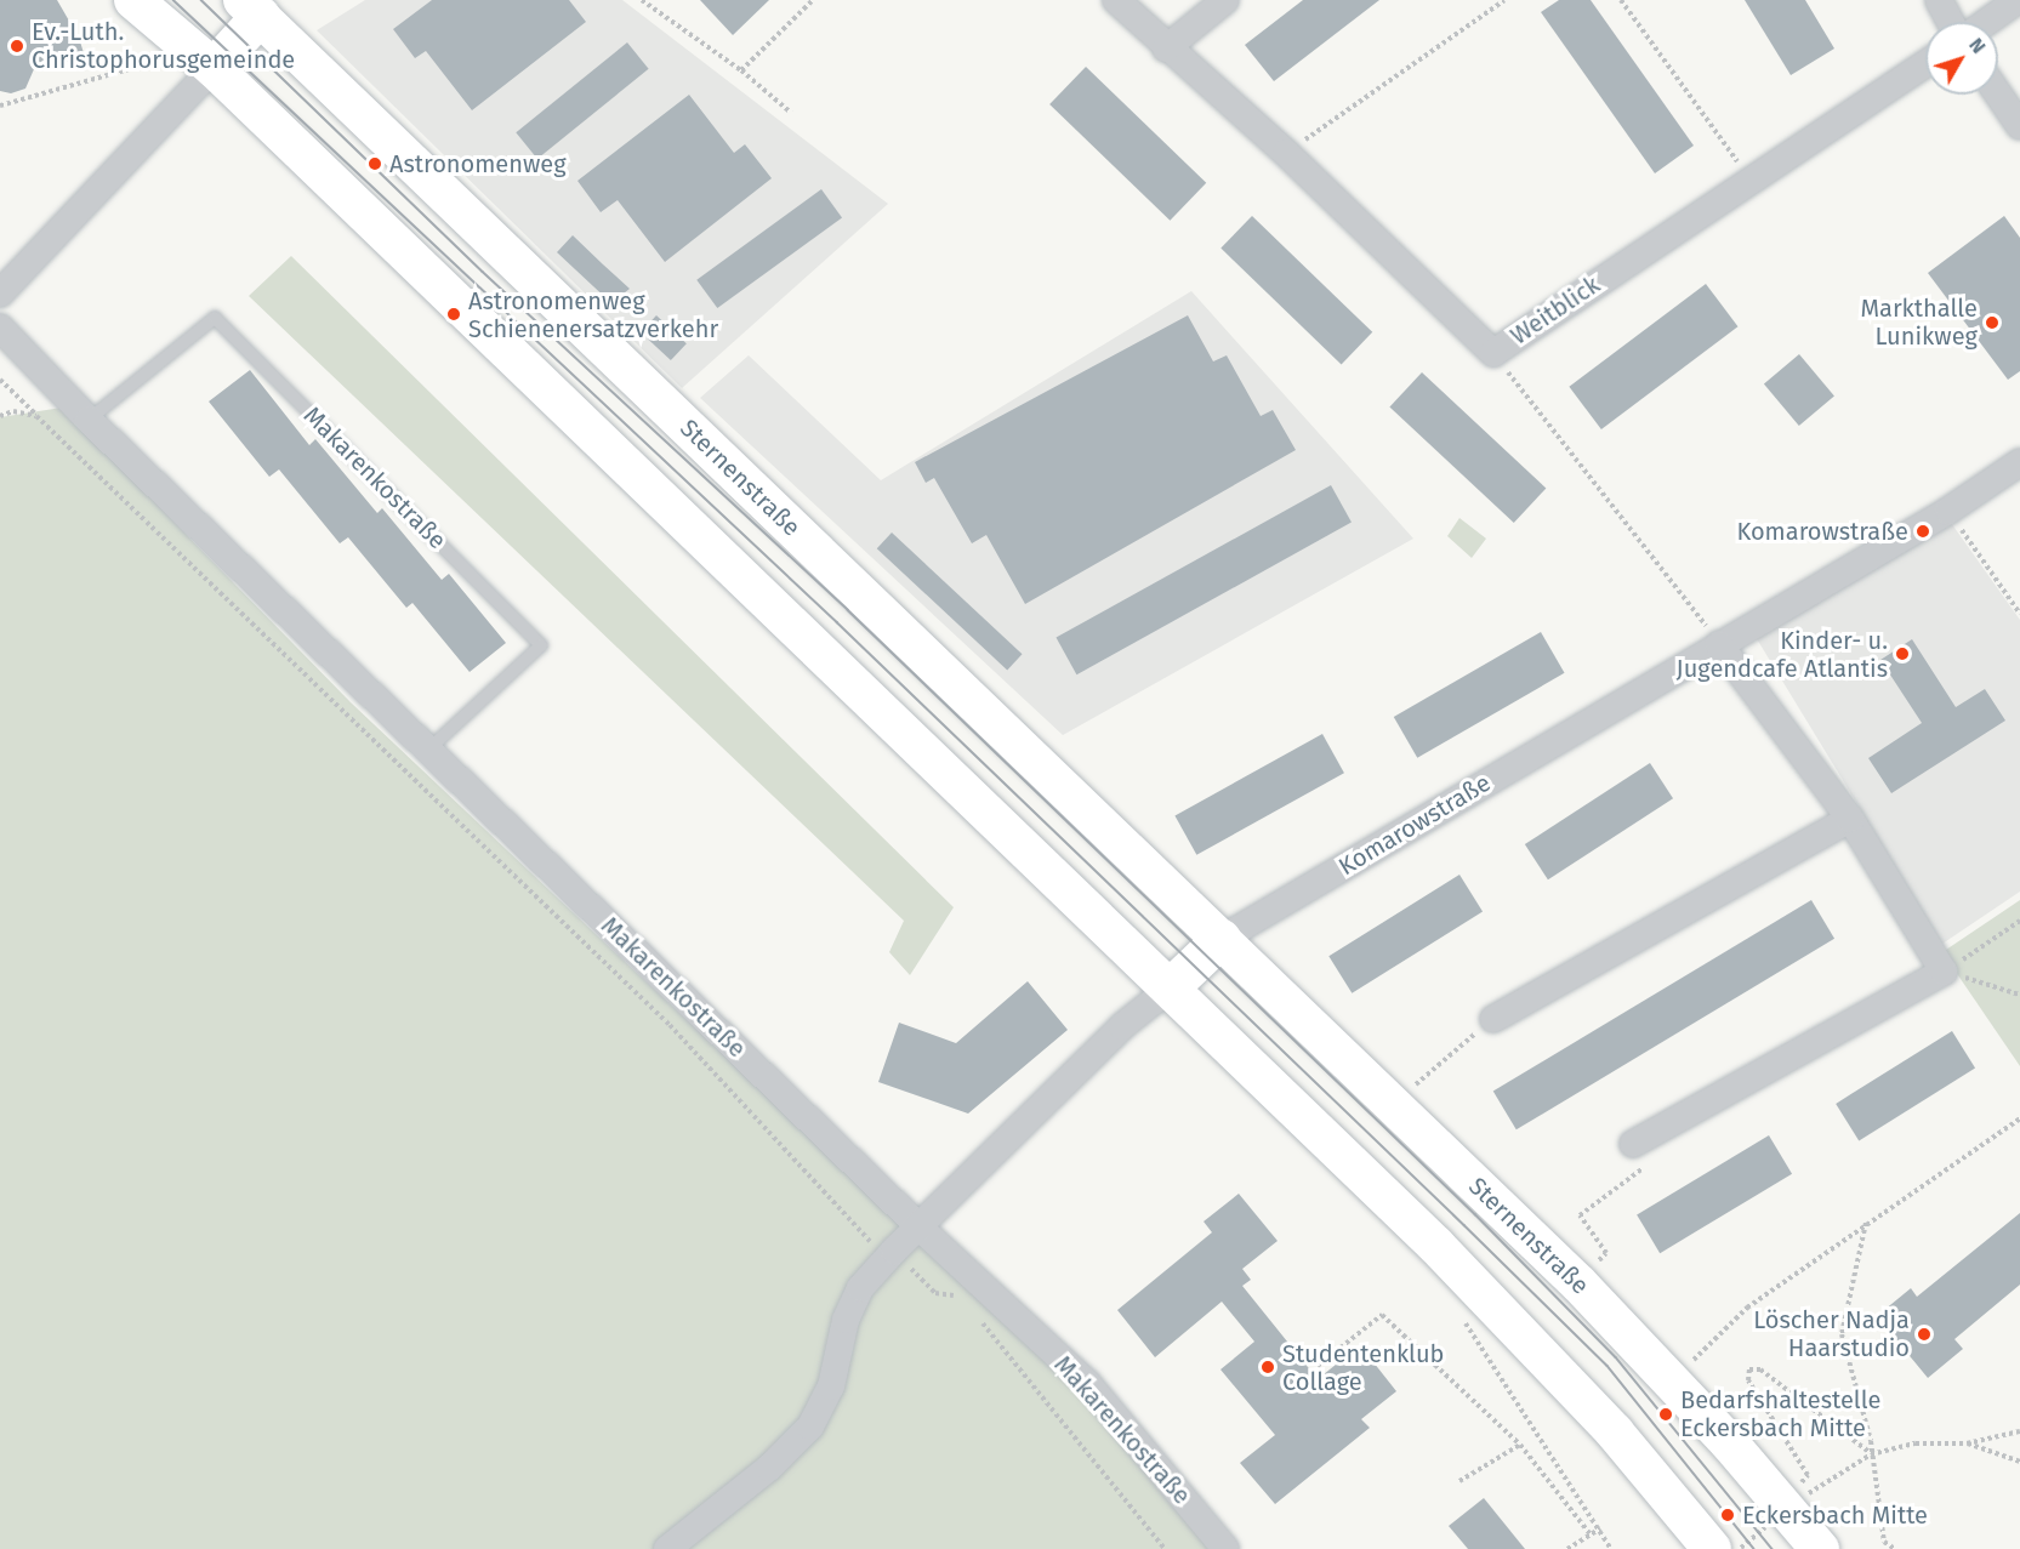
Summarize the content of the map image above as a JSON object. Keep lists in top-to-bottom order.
{
  "streets": {
    "street": [
      "Weitblick",
      "Makarenkostraße",
      "Sternenstraße",
      "Komarowstraße"
    ]
  },
  "crossings": [
    ["Sternenstraße", "Komarowstraße"]
  ],
  "places": [
    "Ev.-Luth. Christophorusgemeinde",
    "Astronomenweg",
    "Astronomenweg Schienenersatzverkehr",
    "Markthalle Lunikweg",
    "Komarowstraße",
    "Kinder- u. Jugendcafe Atlantis",
    "Löscher Nadja Haarstudio",
    "Studentenklub Collage",
    "Bedarfshaltestelle Eckersbach Mitte",
    "Eckersbach Mitte"
  ],
  "north": "top right"
}
